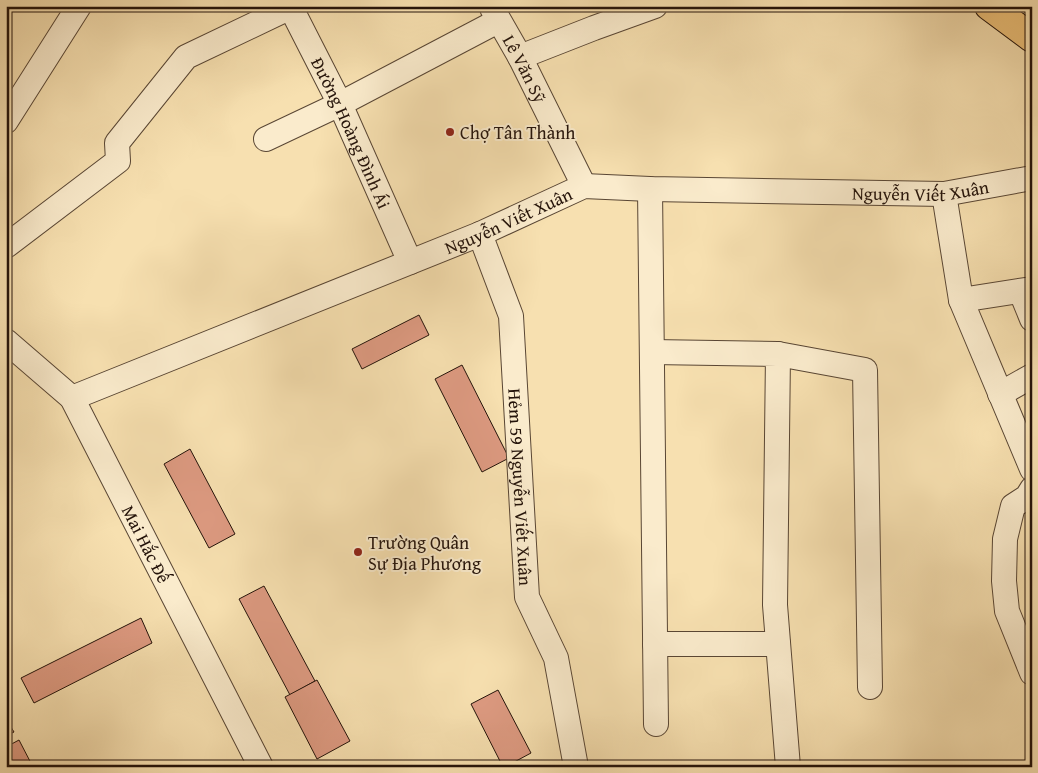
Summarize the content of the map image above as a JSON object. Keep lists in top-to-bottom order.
{
  "streets": {
    "street": [
      "Lê Văn Sỹ",
      "Đường Hoàng Đình Ái",
      "Nguyễn Viết Xuân",
      "Hẻm 59 Nguyễn Viết Xuân",
      "Mai Hắc Đế"
    ]
  },
  "crossings": [
    ["Lê Văn Sỹ", "Nguyễn Viết Xuân"],
    ["Đường Hoàng Đình Ái", "Nguyễn Viết Xuân"],
    ["Nguyễn Viết Xuân", "Hẻm 59 Nguyễn Viết Xuân"],
    ["Nguyễn Viết Xuân", "Mai Hắc Đế"]
  ],
  "places": ["Chợ Tân Thành", "Trường Quân Sự Địa Phương"]
}
